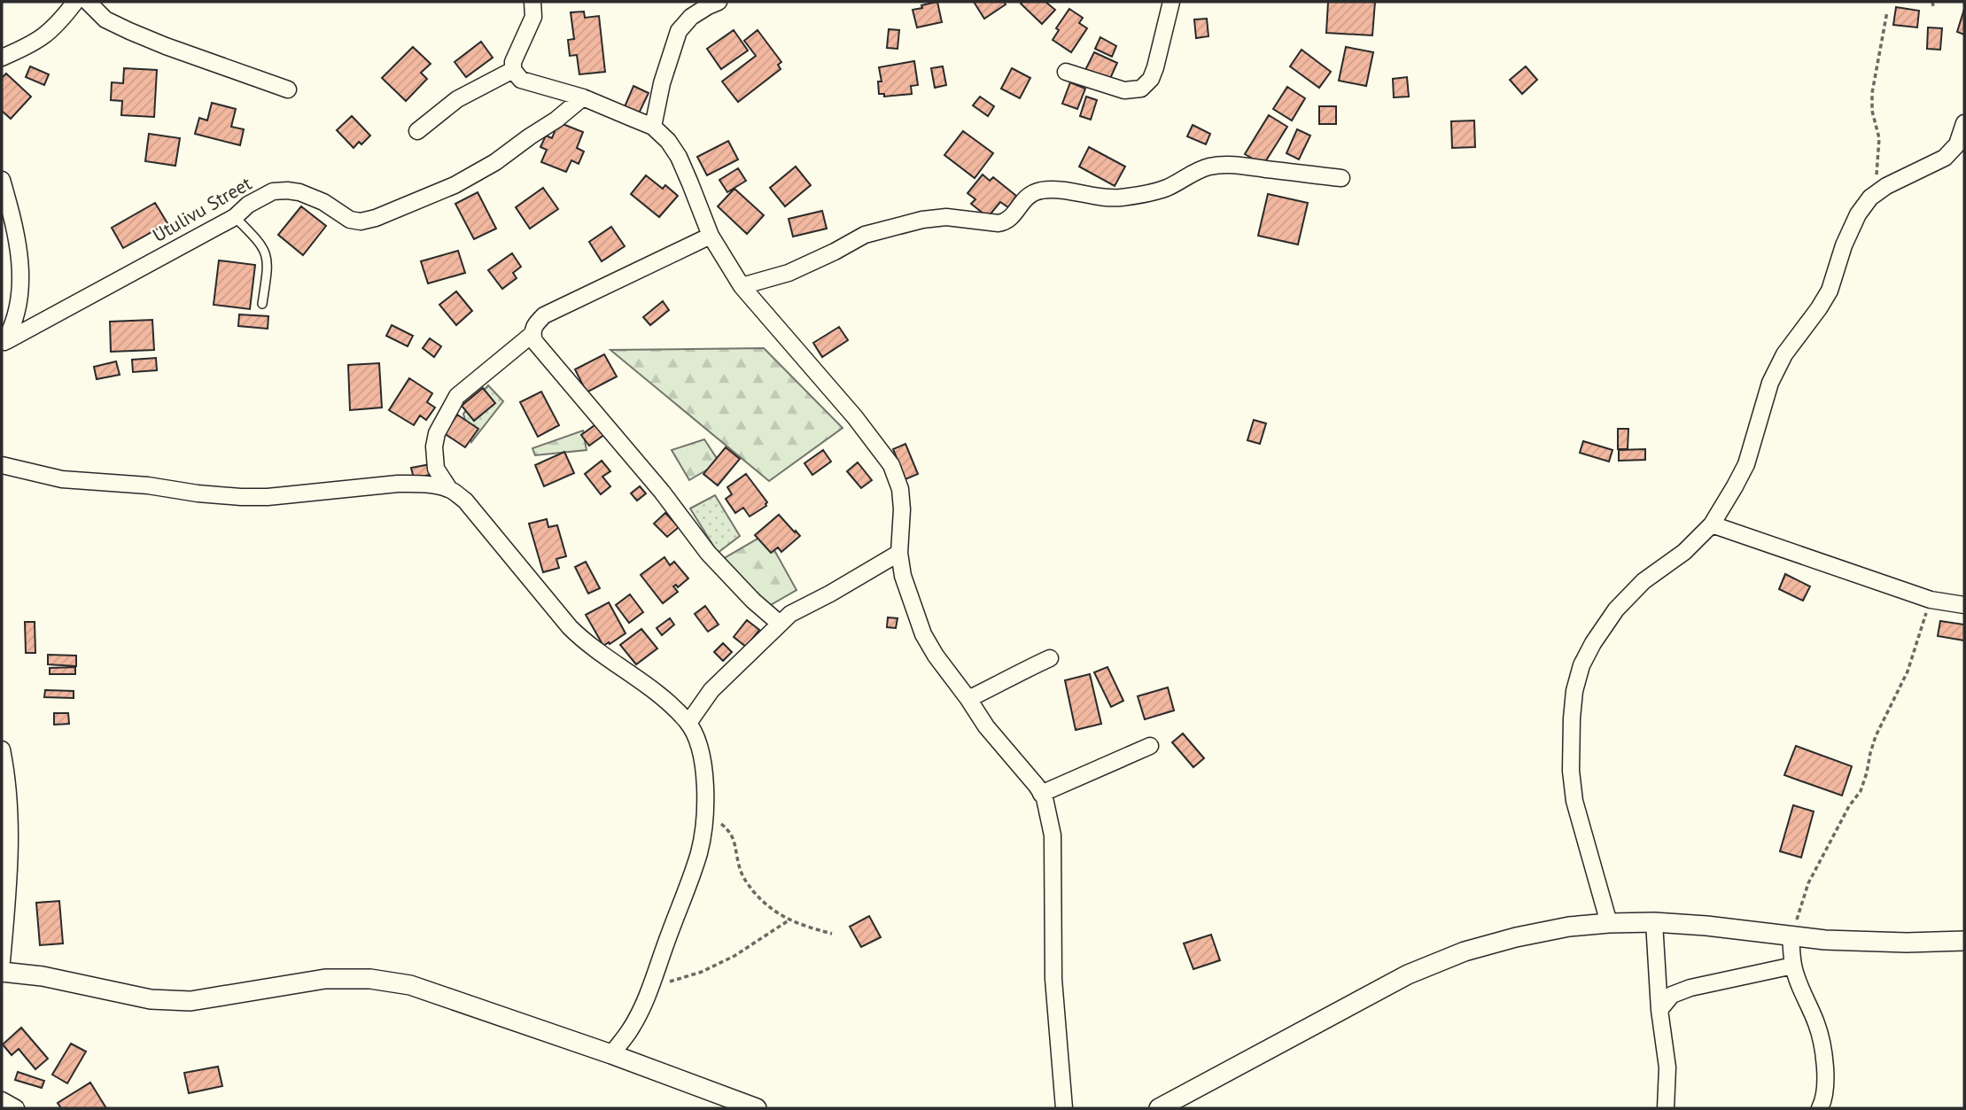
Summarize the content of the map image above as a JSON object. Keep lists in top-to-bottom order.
{
  "streets": {
    "street": ["Utulivu Street"]
  }
}
